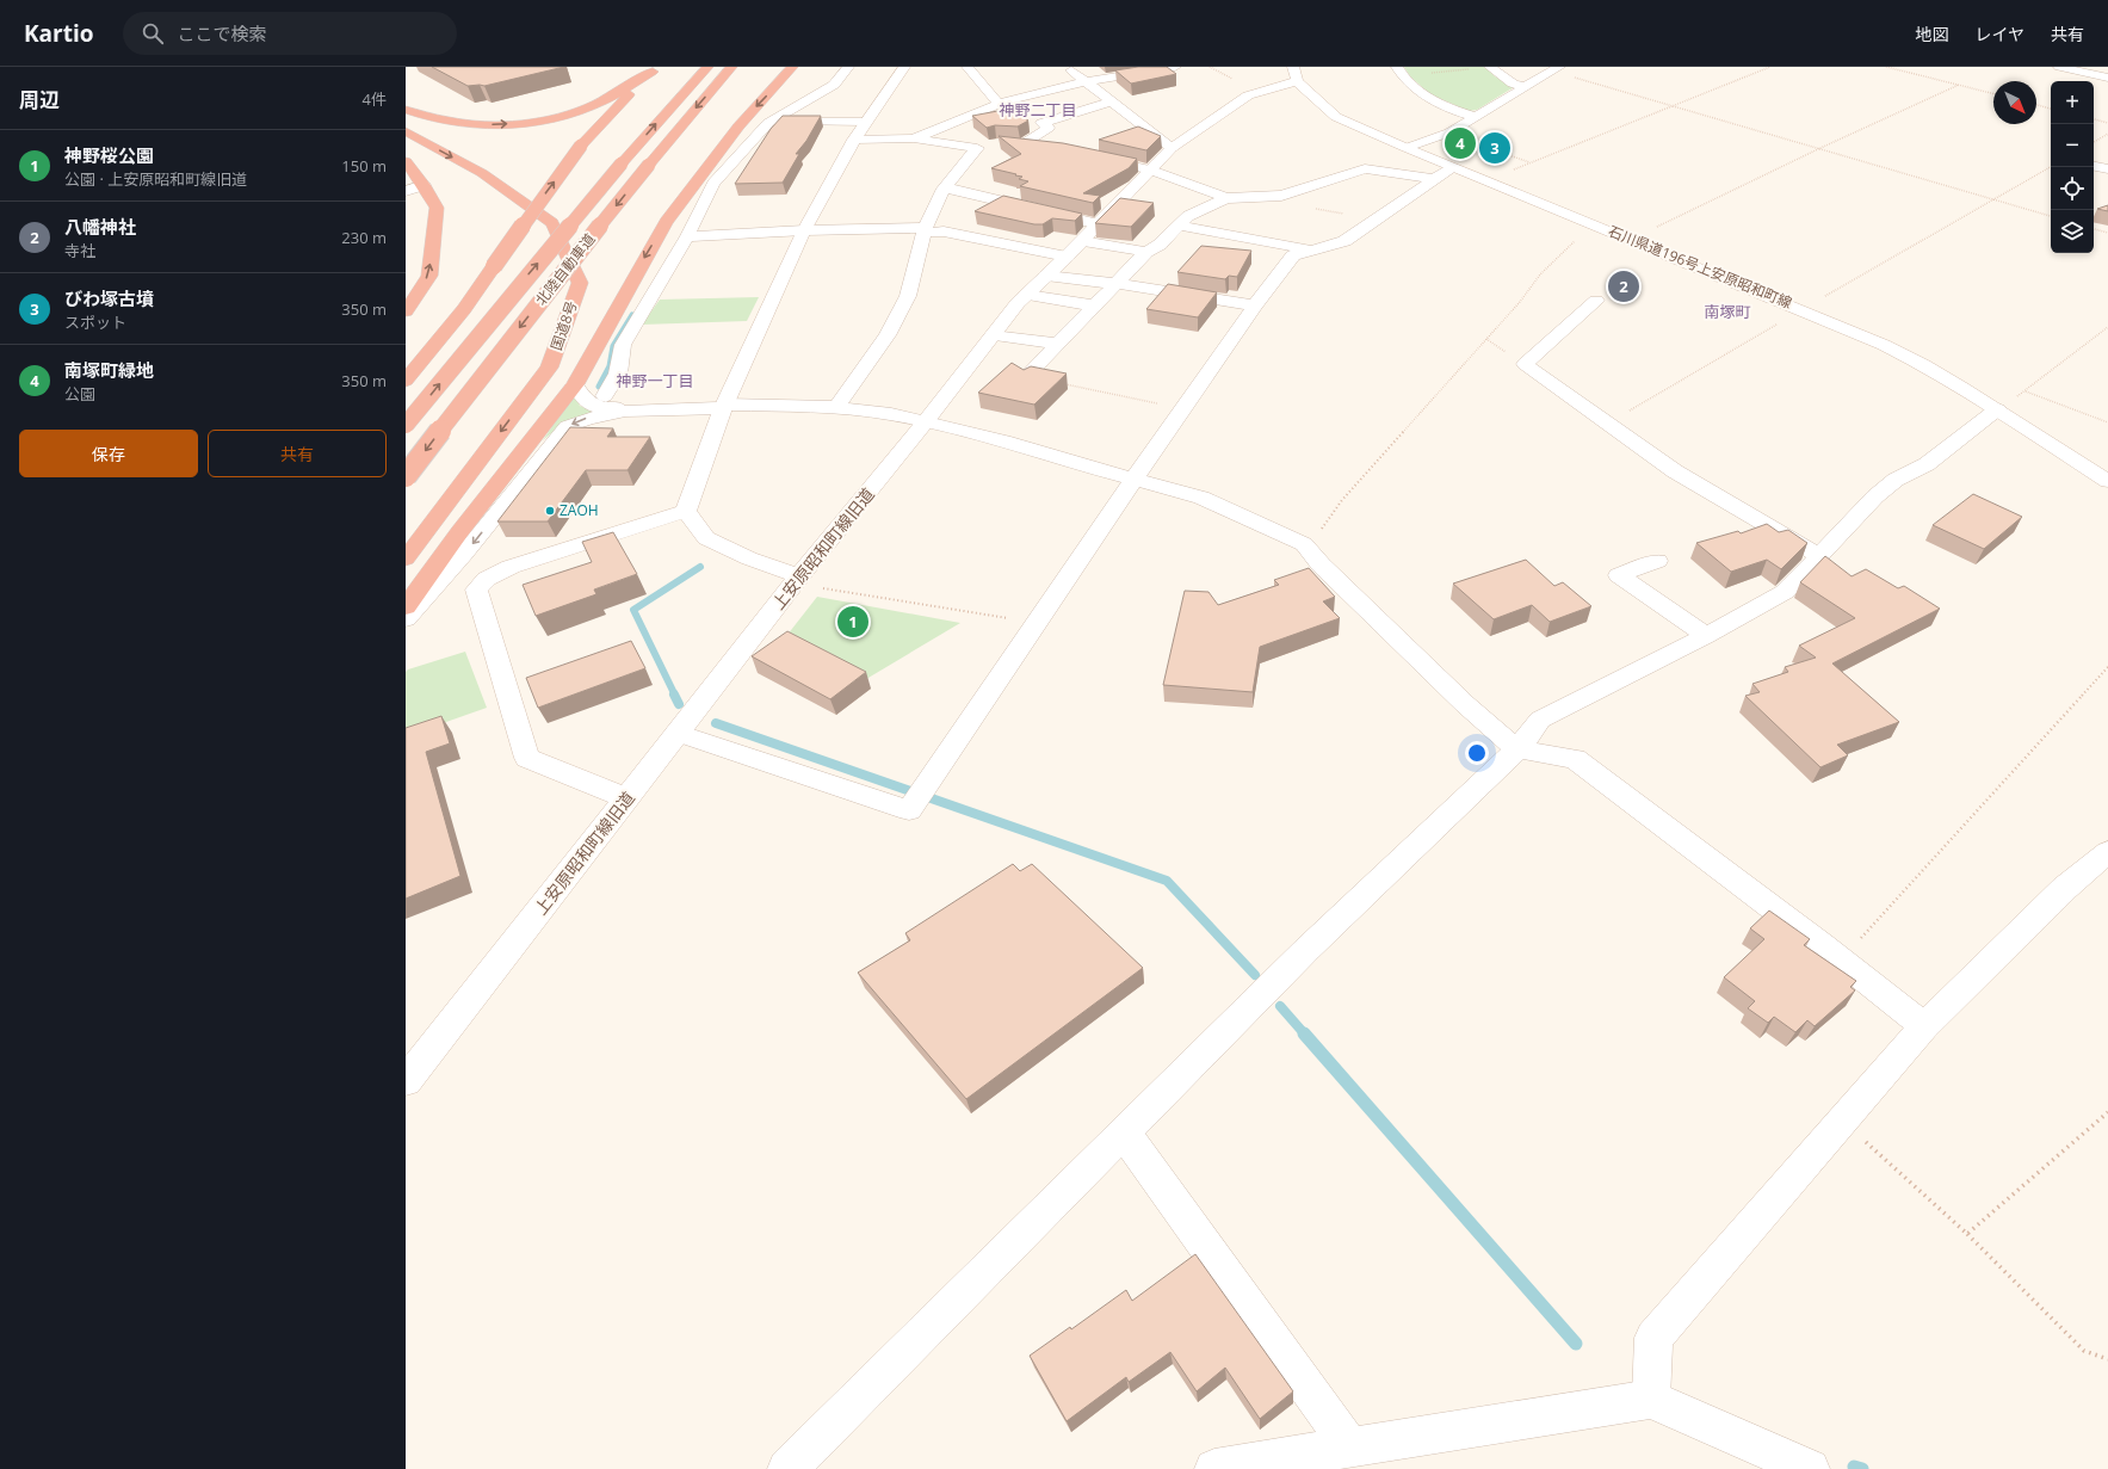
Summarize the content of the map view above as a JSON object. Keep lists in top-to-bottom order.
{
  "streets": {
    "highway": ["北陸自動車道", "国道8号"],
    "street": ["石川県道196号上安原昭和町線", "上安原昭和町線旧道"]
  },
  "crossings": [
    ["石川県道196号上安原昭和町線", "上安原昭和町線旧道"]
  ],
  "districts": ["神野二丁目", "南塚町", "神野一丁目"],
  "places": ["ZAOH"],
  "north": "bottom right",
  "page": {
    "header": "Kartio",
    "search": "ここで検索",
    "nav": ["地図", "レイヤ", "共有"],
    "heading": ["周辺", "4件"],
    "map_buttons": ["+", "−"],
    "pins": [
      "4",
      "3",
      "2",
      "1"
    ],
    "list": [
      {
        "mark": "1",
        "name": "神野桜公園",
        "note": "公園 · 上安原昭和町線旧道",
        "value": "150 m"
      },
      {
        "mark": "2",
        "name": "八幡神社",
        "note": "寺社",
        "value": "230 m"
      },
      {
        "mark": "3",
        "name": "びわ塚古墳",
        "note": "スポット",
        "value": "350 m"
      },
      {
        "mark": "4",
        "name": "南塚町緑地",
        "note": "公園",
        "value": "350 m"
      }
    ],
    "buttons": ["保存", "共有"]
  }
}
